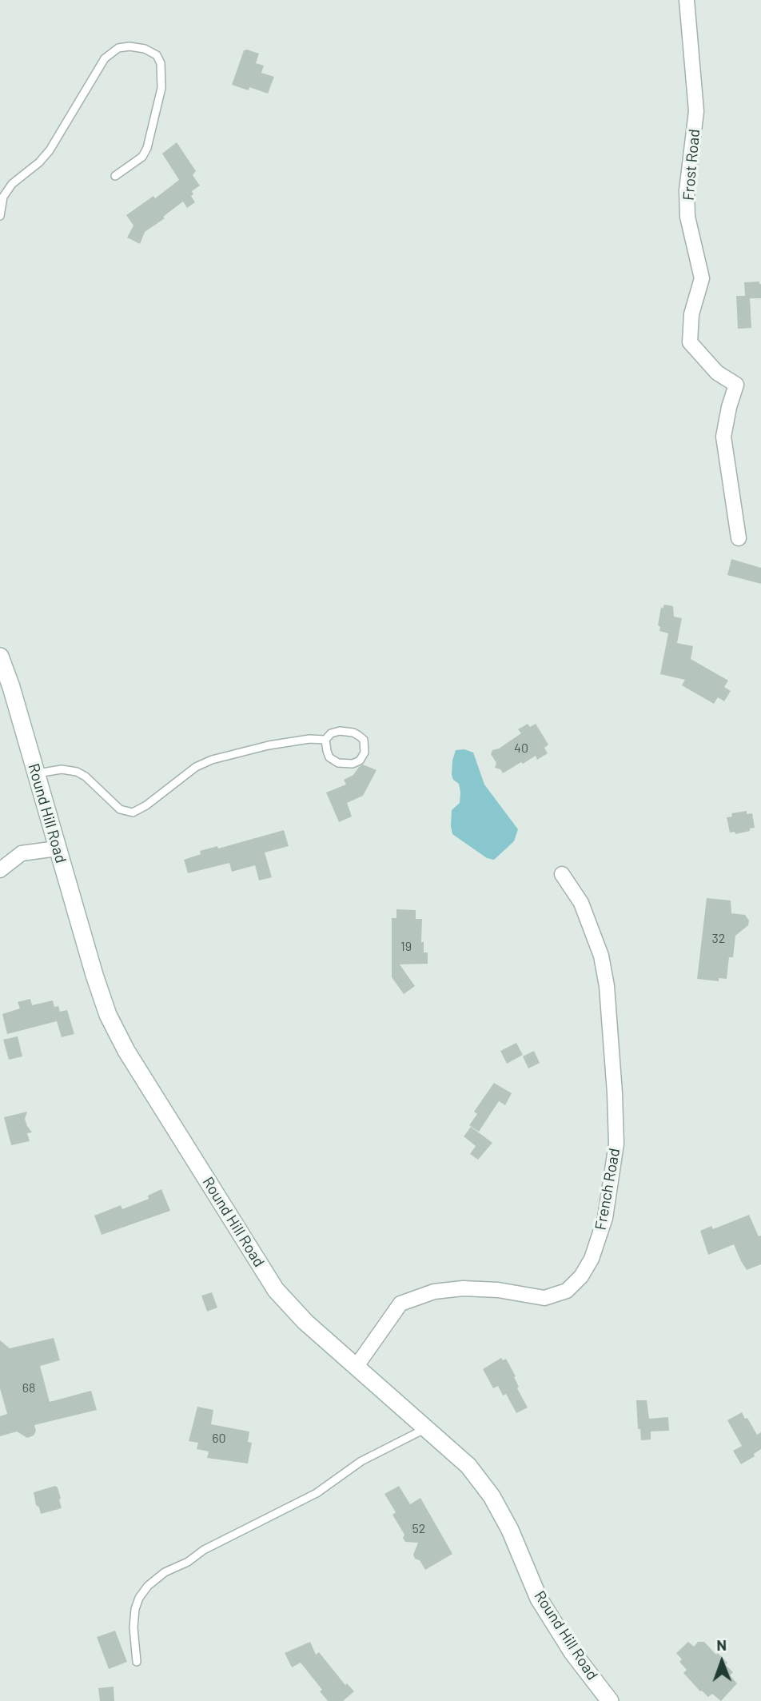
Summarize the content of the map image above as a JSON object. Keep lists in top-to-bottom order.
{
  "streets": {
    "street": ["Frost Road", "Round Hill Road", "French Road"]
  },
  "crossings": [
    ["Round Hill Road", "French Road"]
  ],
  "house_numbers": [
    "40",
    "32",
    "19",
    "68",
    "60",
    "52"
  ],
  "north": "top"
}
